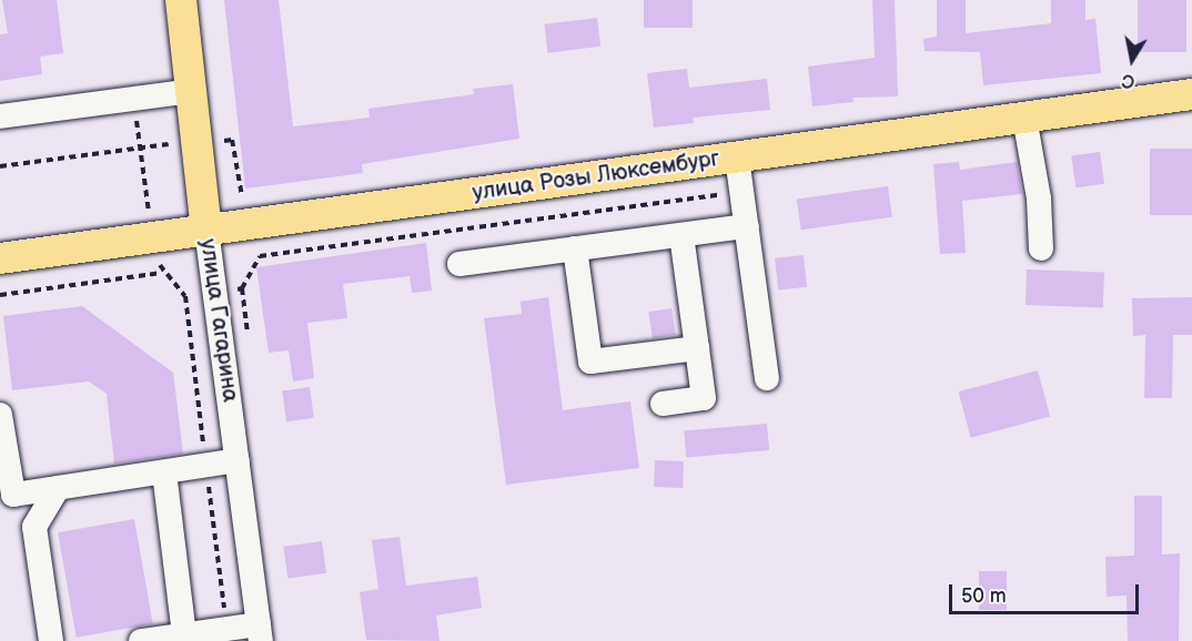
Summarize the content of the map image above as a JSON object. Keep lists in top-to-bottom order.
{
  "streets": {
    "main road": ["улица Розы Люксембург", "улица Гагарина"]
  },
  "crossings": [
    ["улица Розы Люксембург", "улица Гагарина"]
  ],
  "scale_bar": "50 m",
  "north": "bottom"
}
